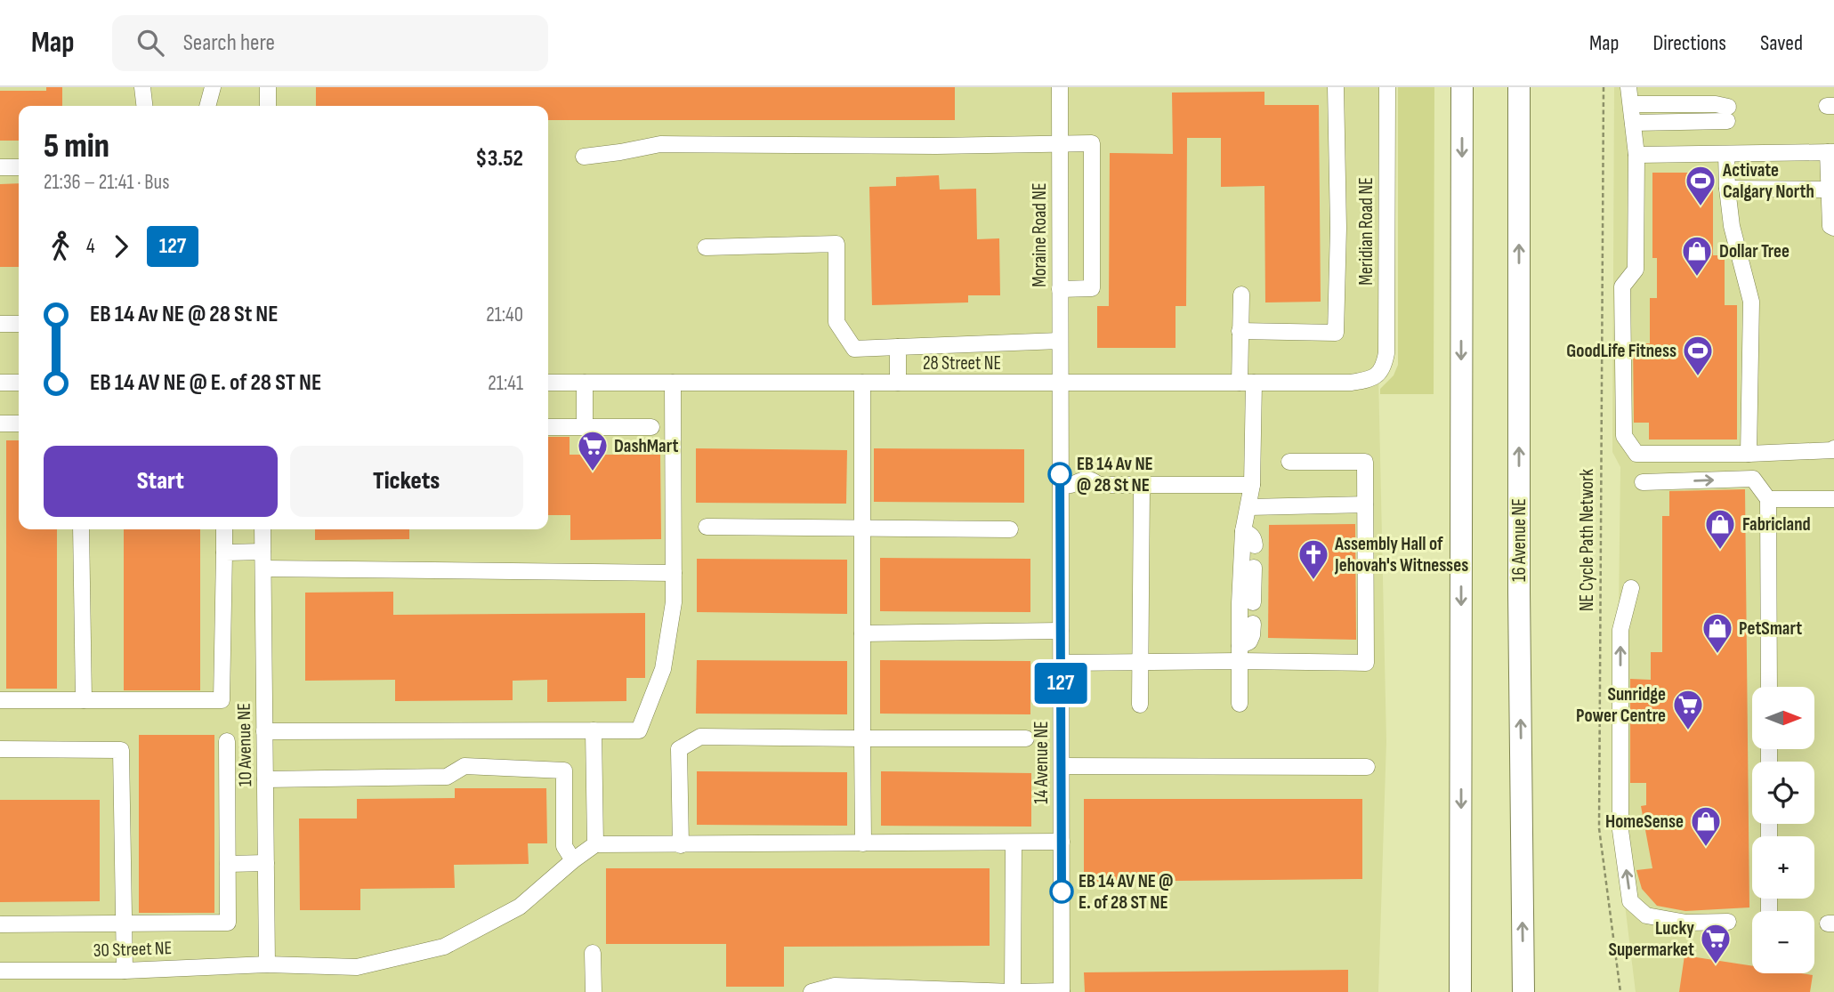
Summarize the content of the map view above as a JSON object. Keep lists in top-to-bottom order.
{
  "streets": {
    "highway": ["16 Avenue NE"],
    "street": [
      "Meridian Road NE",
      "Moraine Road NE",
      "28 Street NE",
      "10 Avenue NE",
      "14 Avenue NE",
      "30 Street NE"
    ],
    "path": ["NE Cycle Path Network"]
  },
  "crossings": [
    ["Meridian Road NE", "28 Street NE"],
    ["Moraine Road NE", "28 Street NE"],
    ["Moraine Road NE", "14 Avenue NE"],
    ["28 Street NE", "14 Avenue NE"],
    ["10 Avenue NE", "30 Street NE"]
  ],
  "places": {
    "sports": ["Activate Calgary North", "GoodLife Fitness"],
    "shop": [
      "Dollar Tree",
      "Fabricland",
      "PetSmart",
      "HomeSense"
    ],
    "supermarket": ["DashMart", "Sunridge Power Centre", "Lucky Supermarket"],
    "other": ["EB 14 Av NE @ 28 St NE", "EB 14 AV NE @ E. of 28 ST NE"],
    "church": ["Assembly Hall of Jehovah's Witnesses"]
  },
  "lines": ["bus line 127"],
  "north": "right",
  "page": {
    "header": "Map",
    "search": "Search here",
    "nav": ["Map", "Directions", "Saved"],
    "on_map": "127",
    "heading": ["5 min", "21:36 – 21:41 · Bus", "$3.52"],
    "legs": ["4", "127"],
    "list": [
      {
        "name": "EB 14 Av NE @ 28 St NE",
        "value": "21:40"
      },
      {
        "name": "EB 14 AV NE @ E. of 28 ST NE",
        "value": "21:41"
      }
    ],
    "buttons": ["Start", "Tickets"],
    "map_buttons": ["+", "−"]
  }
}
